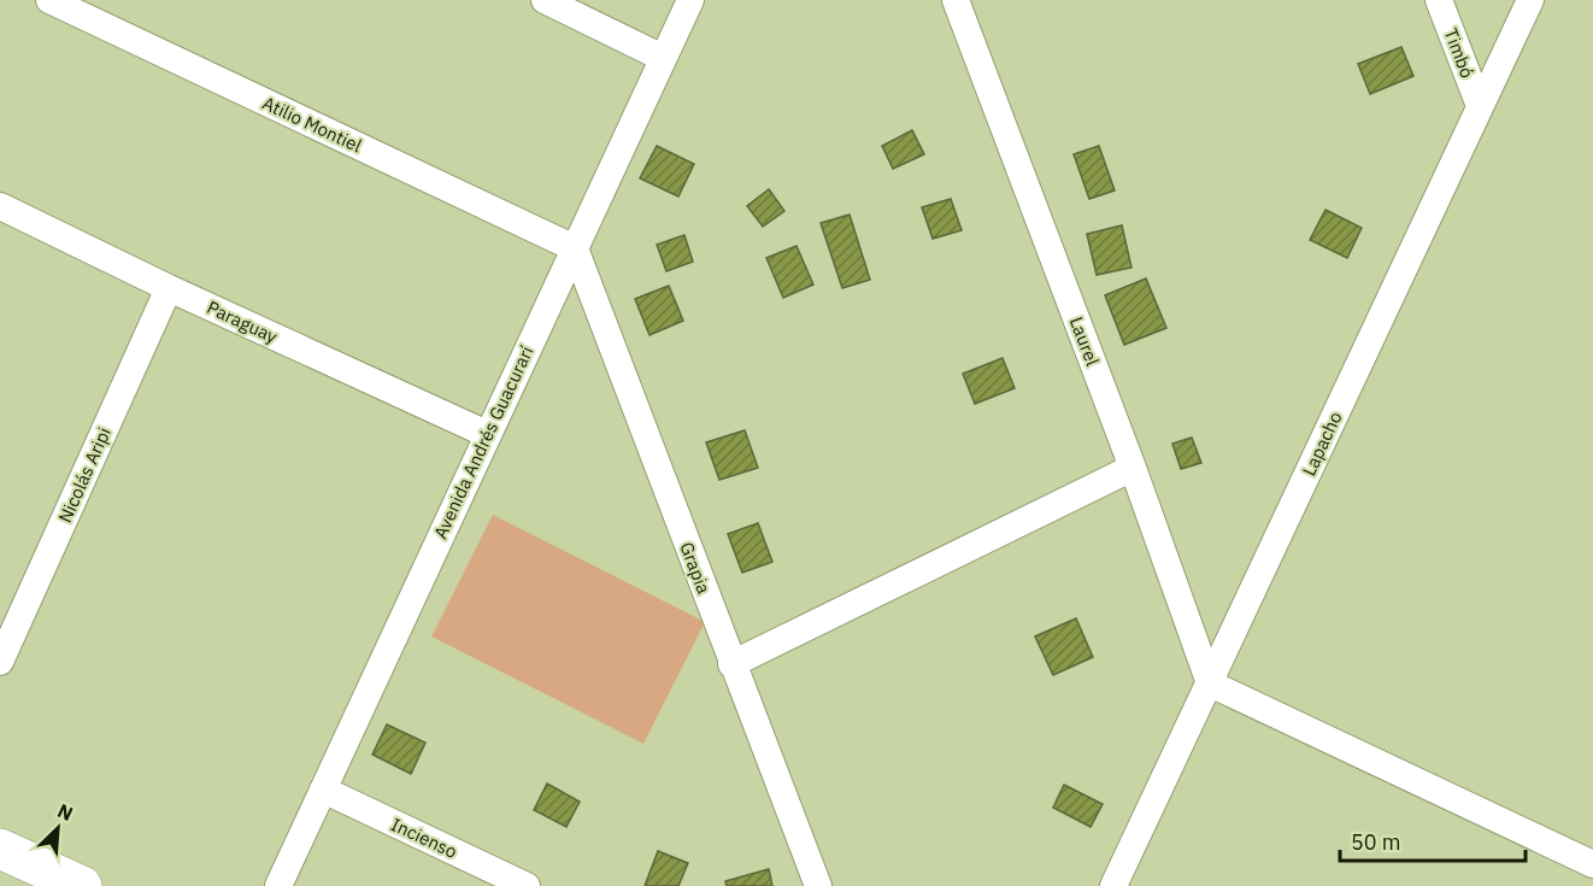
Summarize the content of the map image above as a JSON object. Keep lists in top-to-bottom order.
{
  "streets": {
    "street": [
      "Timbó",
      "Atilio Montiel",
      "Paraguay",
      "Laurel",
      "Avenida Andrés Guacurarí",
      "Lapacho",
      "Nicolás Aripi",
      "Grapia",
      "Incienso"
    ]
  },
  "crossings": [
    ["Timbó", "Lapacho"],
    ["Atilio Montiel", "Avenida Andrés Guacurarí"],
    ["Atilio Montiel", "Grapia"],
    ["Paraguay", "Avenida Andrés Guacurarí"],
    ["Paraguay", "Nicolás Aripi"],
    ["Laurel", "Lapacho"],
    ["Avenida Andrés Guacurarí", "Grapia"],
    ["Avenida Andrés Guacurarí", "Incienso"]
  ],
  "scale_bar": "50 m",
  "north": "top right"
}
